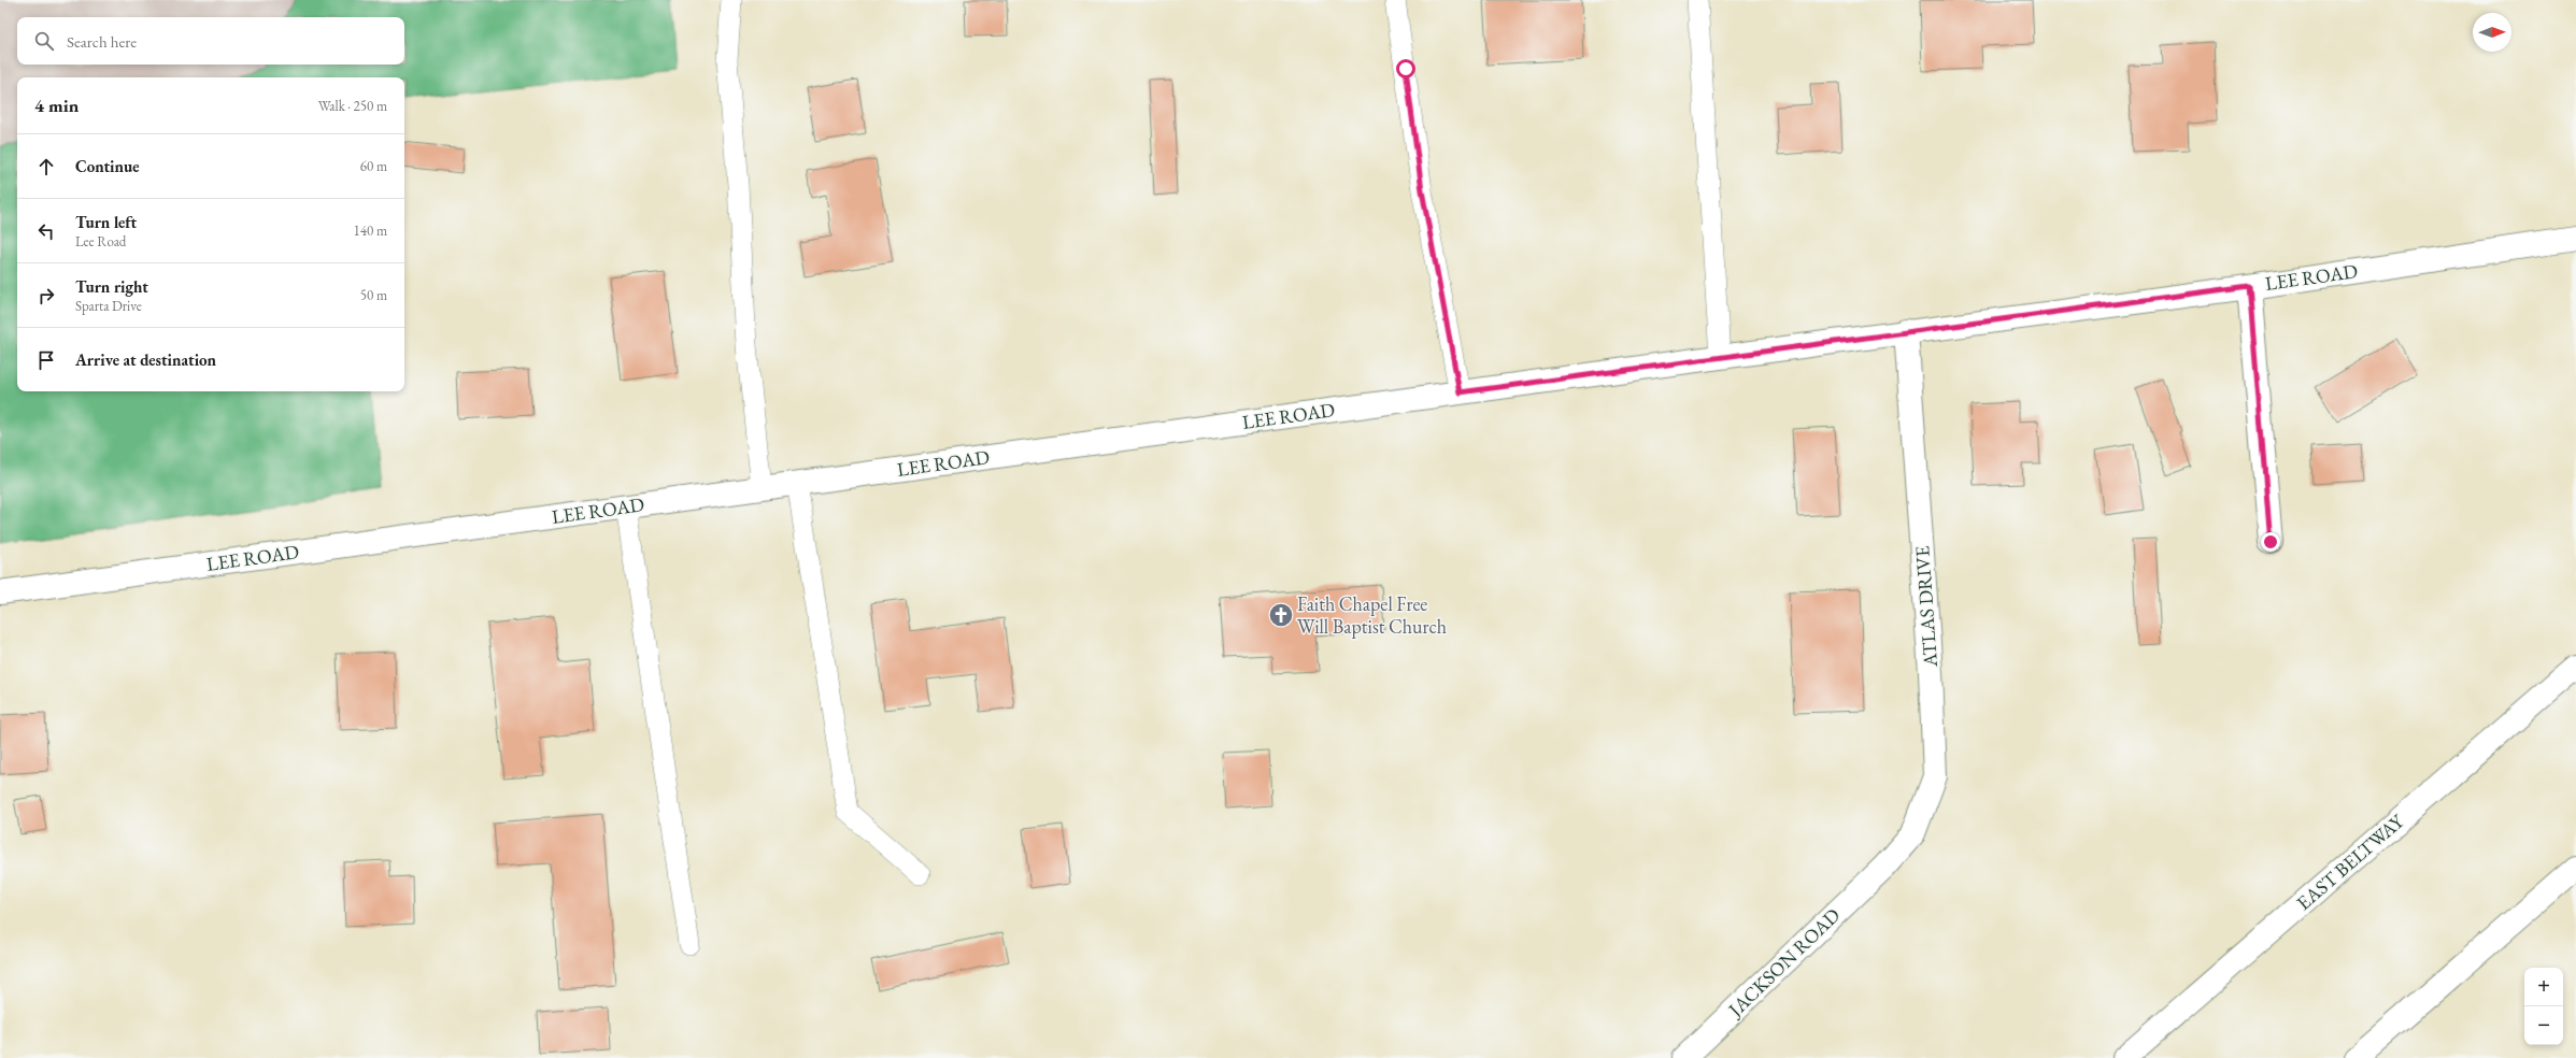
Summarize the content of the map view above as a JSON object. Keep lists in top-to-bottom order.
{
  "streets": {
    "main road": [
      "LEE ROAD",
      "ATLAS DRIVE",
      "EAST BELTWAY",
      "JACKSON ROAD"
    ]
  },
  "crossings": [
    ["LEE ROAD", "ATLAS DRIVE"],
    ["ATLAS DRIVE", "JACKSON ROAD"]
  ],
  "places": {
    "church": ["Faith Chapel Free Will Baptist Church"]
  },
  "north": "right",
  "page": {
    "search": "Search here",
    "heading": ["4 min", "Walk · 250 m"],
    "list": [
      ["Continue", "60 m"],
      ["Turn left", "Lee Road", "140 m"],
      ["Turn right", "Sparta Drive", "50 m"],
      "Arrive at destination"
    ],
    "map_buttons": ["+", "−"]
  }
}
